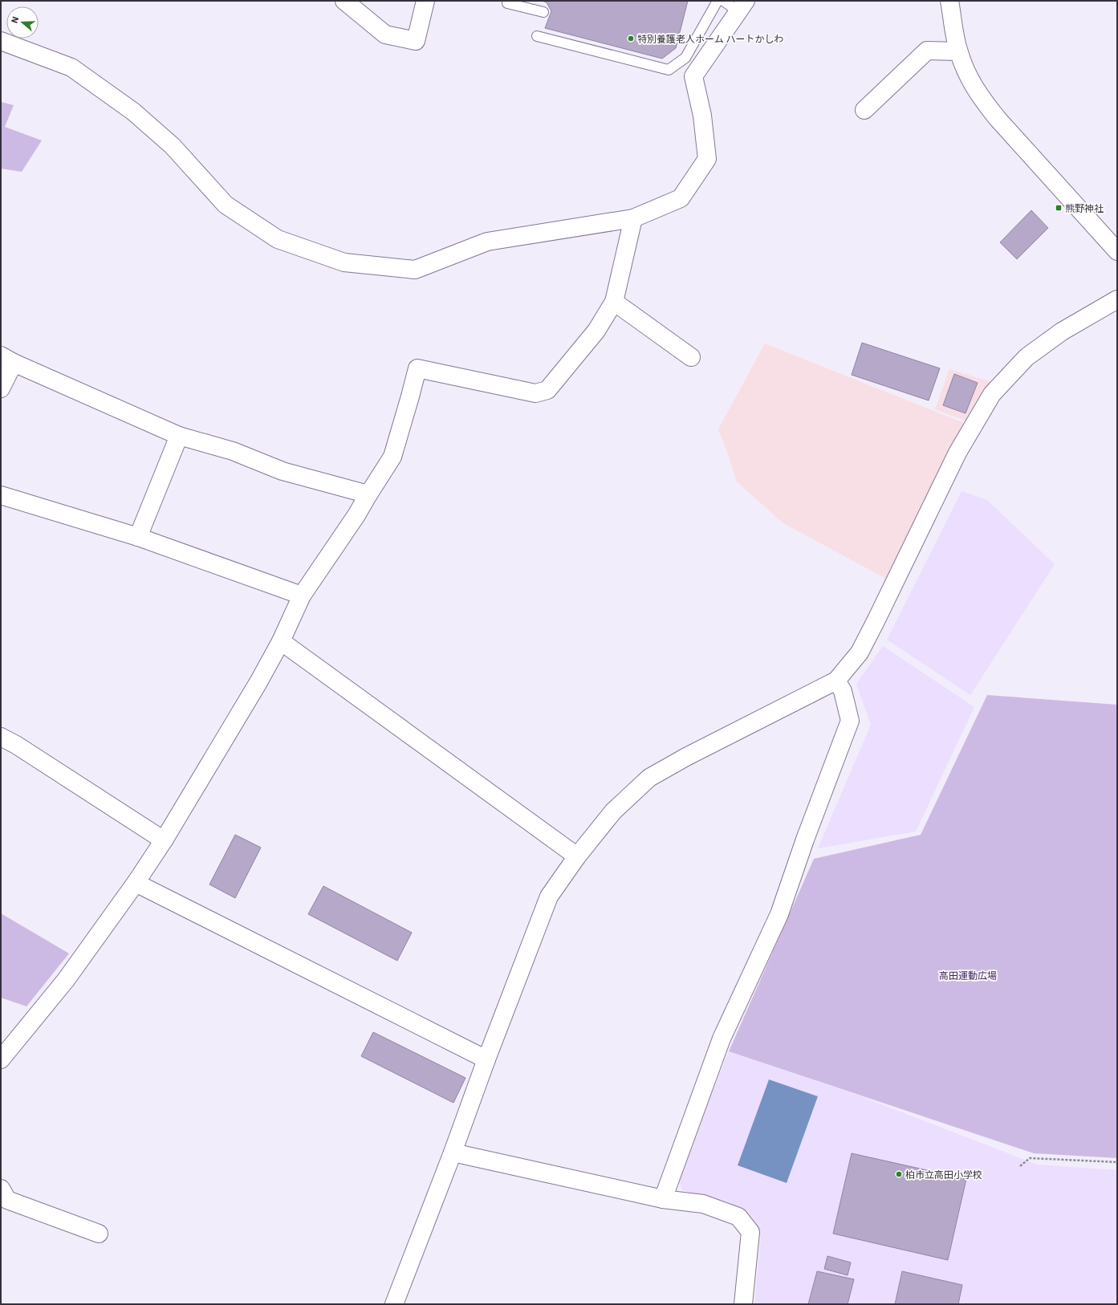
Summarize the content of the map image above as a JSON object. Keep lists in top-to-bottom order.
{
  "parks": ["高田運動広場"],
  "places": {
    "other": ["特別養護老人ホーム ハートかしわ", "柏市立高田小学校"],
    "transit": ["熊野神社"]
  },
  "north": "left"
}
